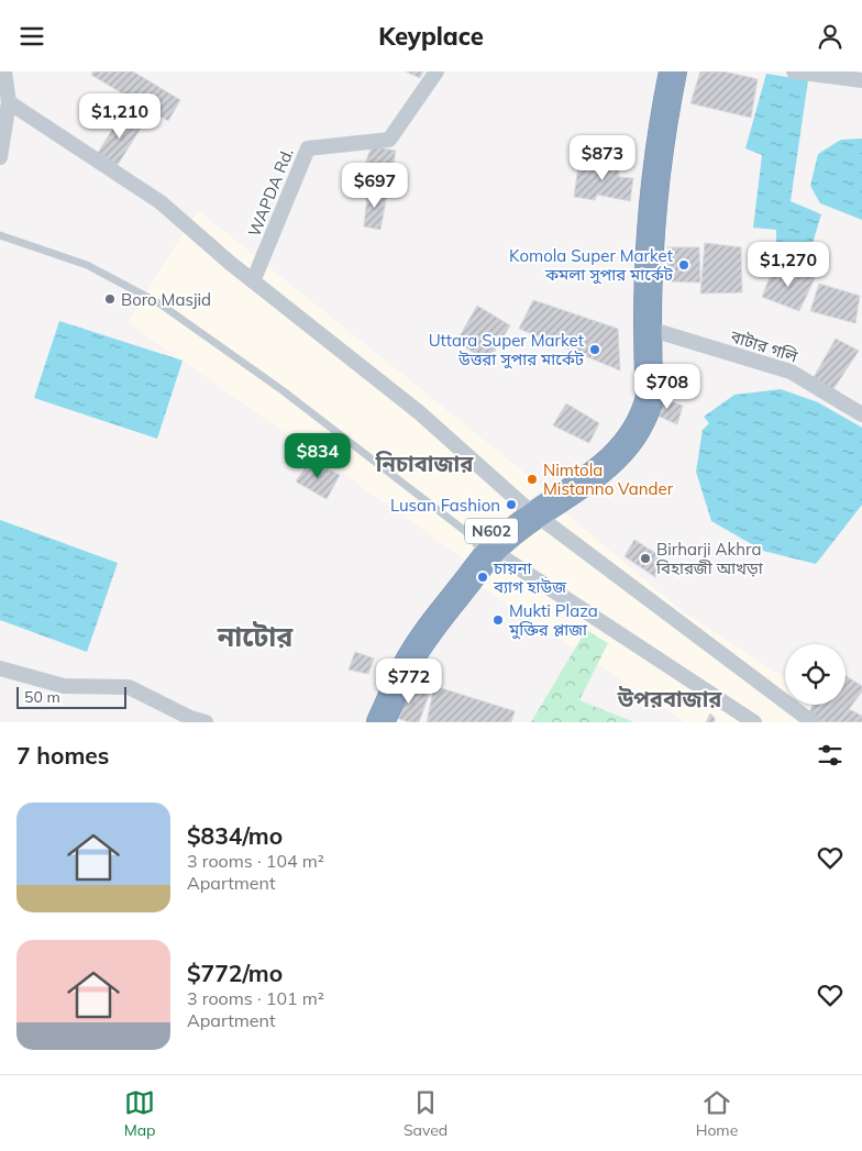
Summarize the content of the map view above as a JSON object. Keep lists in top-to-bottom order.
{
  "streets": {
    "highway": ["N602"],
    "street": ["WAPDA Rd.", "বাটার গলি"]
  },
  "crossings": [
    ["বাটার গলি", "N602"]
  ],
  "districts": ["নিচাবাজার", "নাটোর", "উপরবাজার"],
  "places": [
    "Komola Super Market কমলা সুপার মার্কেট",
    "Boro Masjid",
    "Uttara Super Market উত্তরা সুপার মার্কেট",
    "Nimtola Mistanno Vander",
    "Lusan Fashion",
    "Birharji Akhra বিহারজী আখড়া",
    "চায়না ব্যাগ হাউজ",
    "Mukti Plaza মুক্তির প্লাজা"
  ],
  "scale_bar": "50 m",
  "page": {
    "header": "Keyplace",
    "price": [
      "$1,210",
      "$873",
      "$697",
      "$1,270",
      "$708",
      "$834",
      "$772"
    ],
    "scale": "50 m",
    "heading": "7 homes",
    "list": [
      {
        "name": "$834/mo",
        "note": "3 rooms · 104 m² · Apartment"
      },
      {
        "name": "$772/mo",
        "note": "3 rooms · 101 m² · Apartment"
      }
    ],
    "tabs": ["Map", "Saved", "Home"]
  }
}
